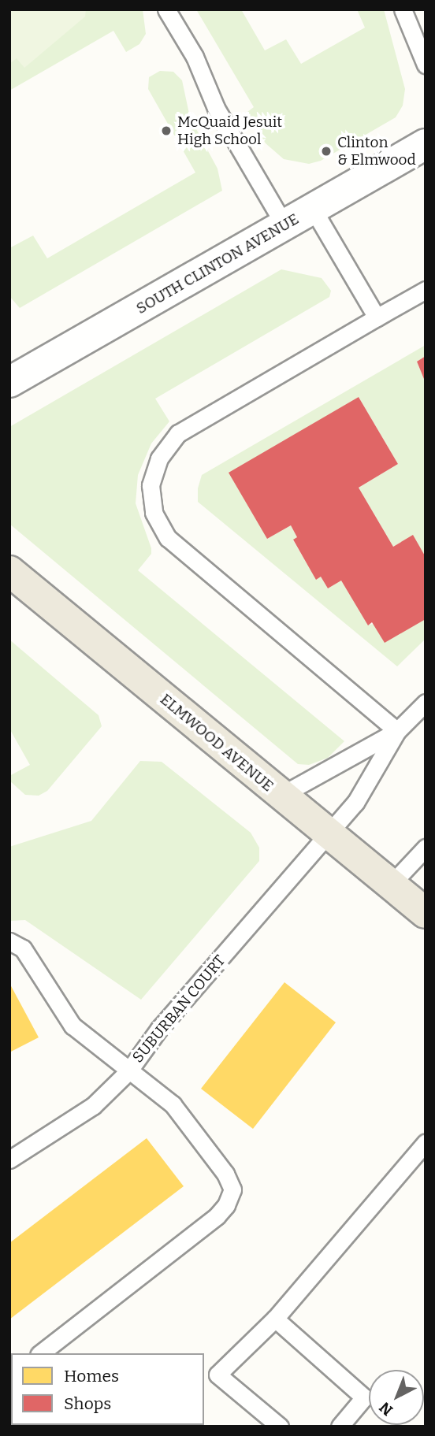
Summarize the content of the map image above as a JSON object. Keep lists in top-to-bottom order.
{
  "streets": {
    "main road": ["ELMWOOD AVENUE"],
    "street": ["SOUTH CLINTON AVENUE"],
    "lane": ["SUBURBAN COURT"]
  },
  "crossings": [
    ["ELMWOOD AVENUE", "SUBURBAN COURT"]
  ],
  "places": ["McQuaid Jesuit High School", "Clinton & Elmwood"],
  "legend": ["Homes", "Shops"],
  "north": "bottom left"
}
